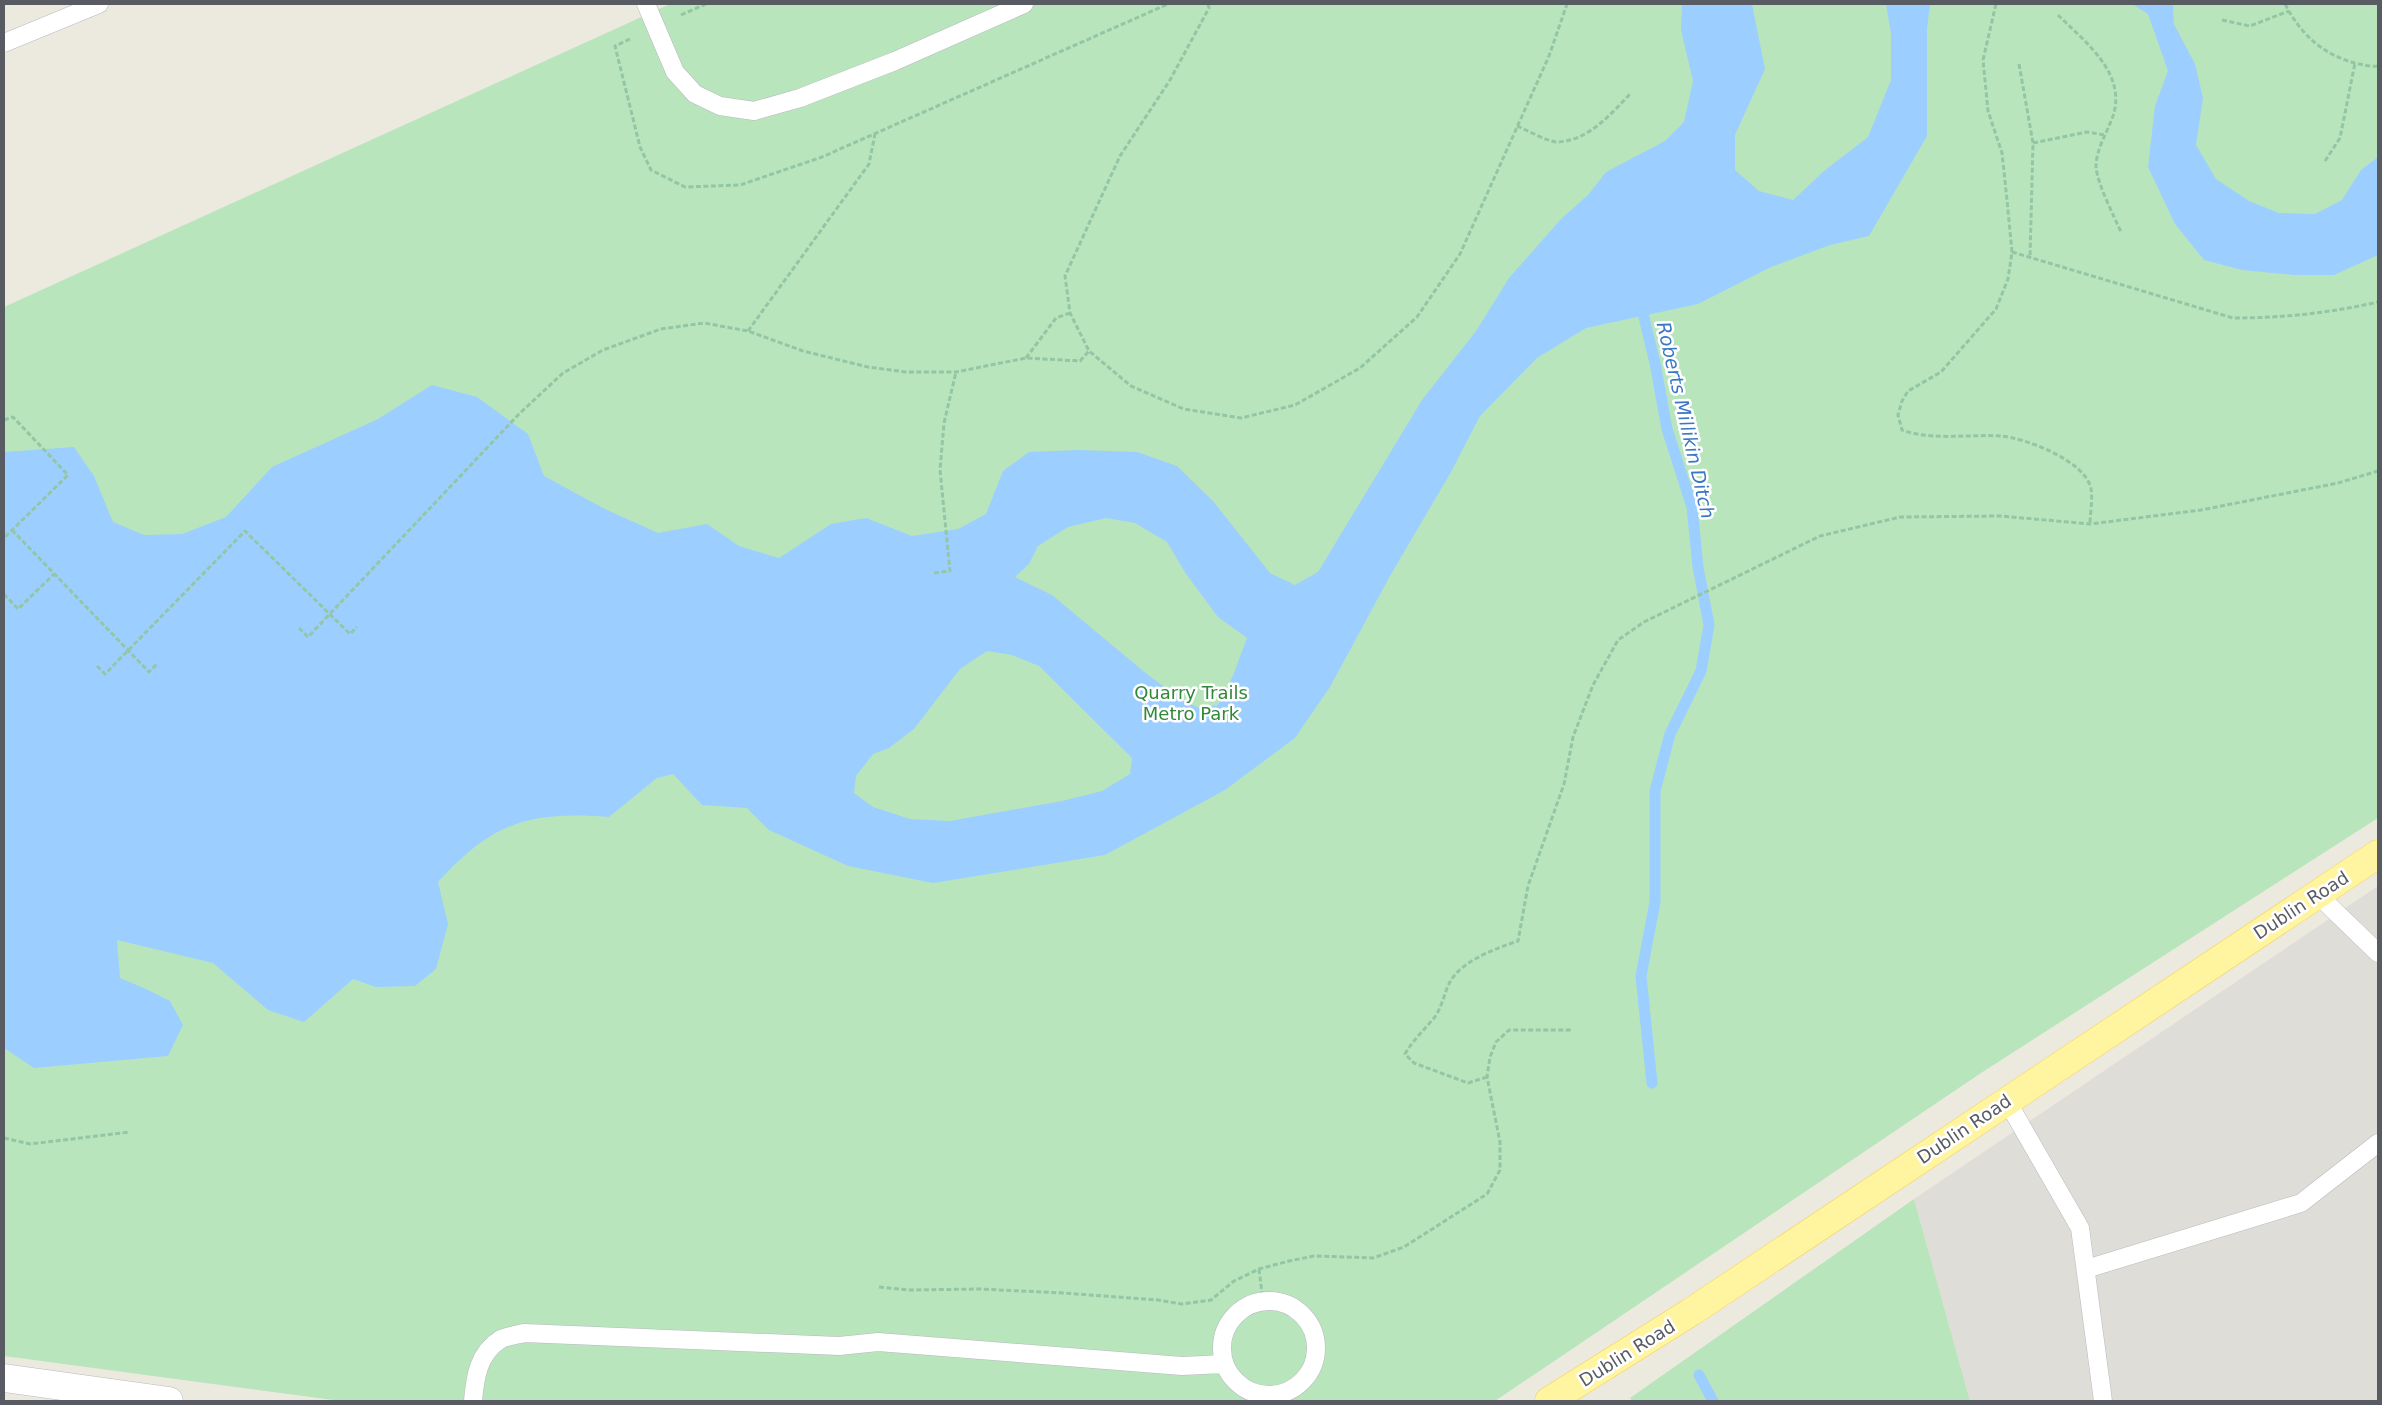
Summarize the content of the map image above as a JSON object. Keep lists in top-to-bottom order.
{
  "streets": {
    "main road": ["Dublin Road"]
  },
  "water": ["Roberts Millikin Ditch"],
  "parks": ["Quarry Trails Metro Park"]
}
